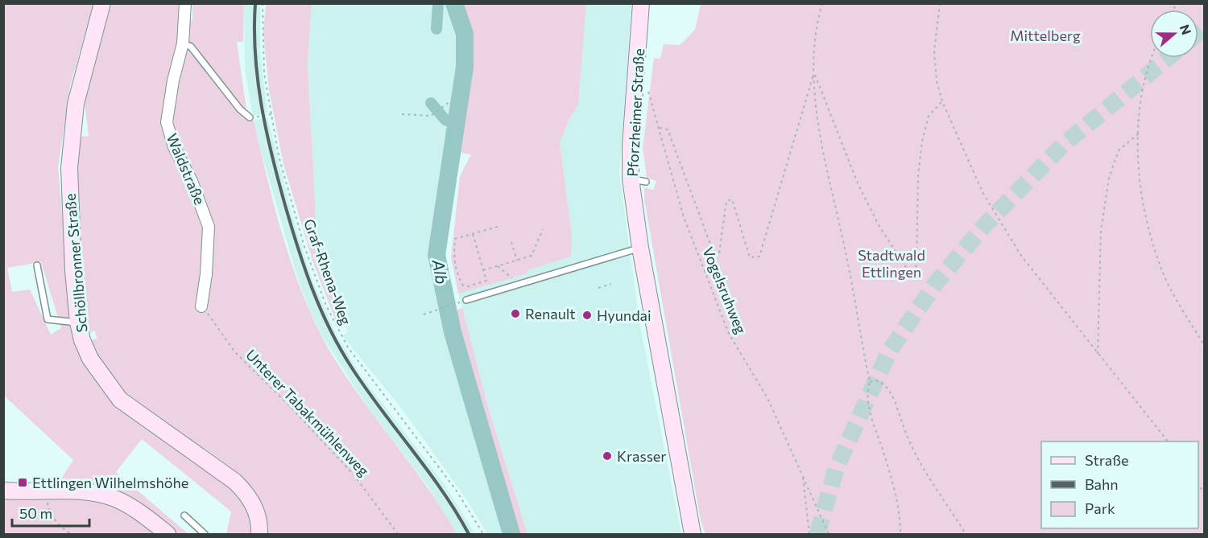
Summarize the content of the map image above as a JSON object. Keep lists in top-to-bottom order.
{
  "streets": {
    "main road": ["Pforzheimer Straße", "Schöllbronner Straße"],
    "street": ["Waldstraße"],
    "path": ["Graf-Rhena-Weg", "Vogelsruhweg", "Unterer Tabakmühlenweg"]
  },
  "crossings": [
    ["Pforzheimer Straße", "Vogelsruhweg"],
    ["Waldstraße", "Unterer Tabakmühlenweg"]
  ],
  "water": ["Alb"],
  "parks": ["Mittelberg", "Stadtwald Ettlingen"],
  "places": {
    "other": ["Renault", "Hyundai", "Krasser"],
    "transit": ["Ettlingen Wilhelmshöhe"]
  },
  "legend": ["Straße", "Bahn", "Park"],
  "scale_bar": "50 m",
  "north": "right"
}
